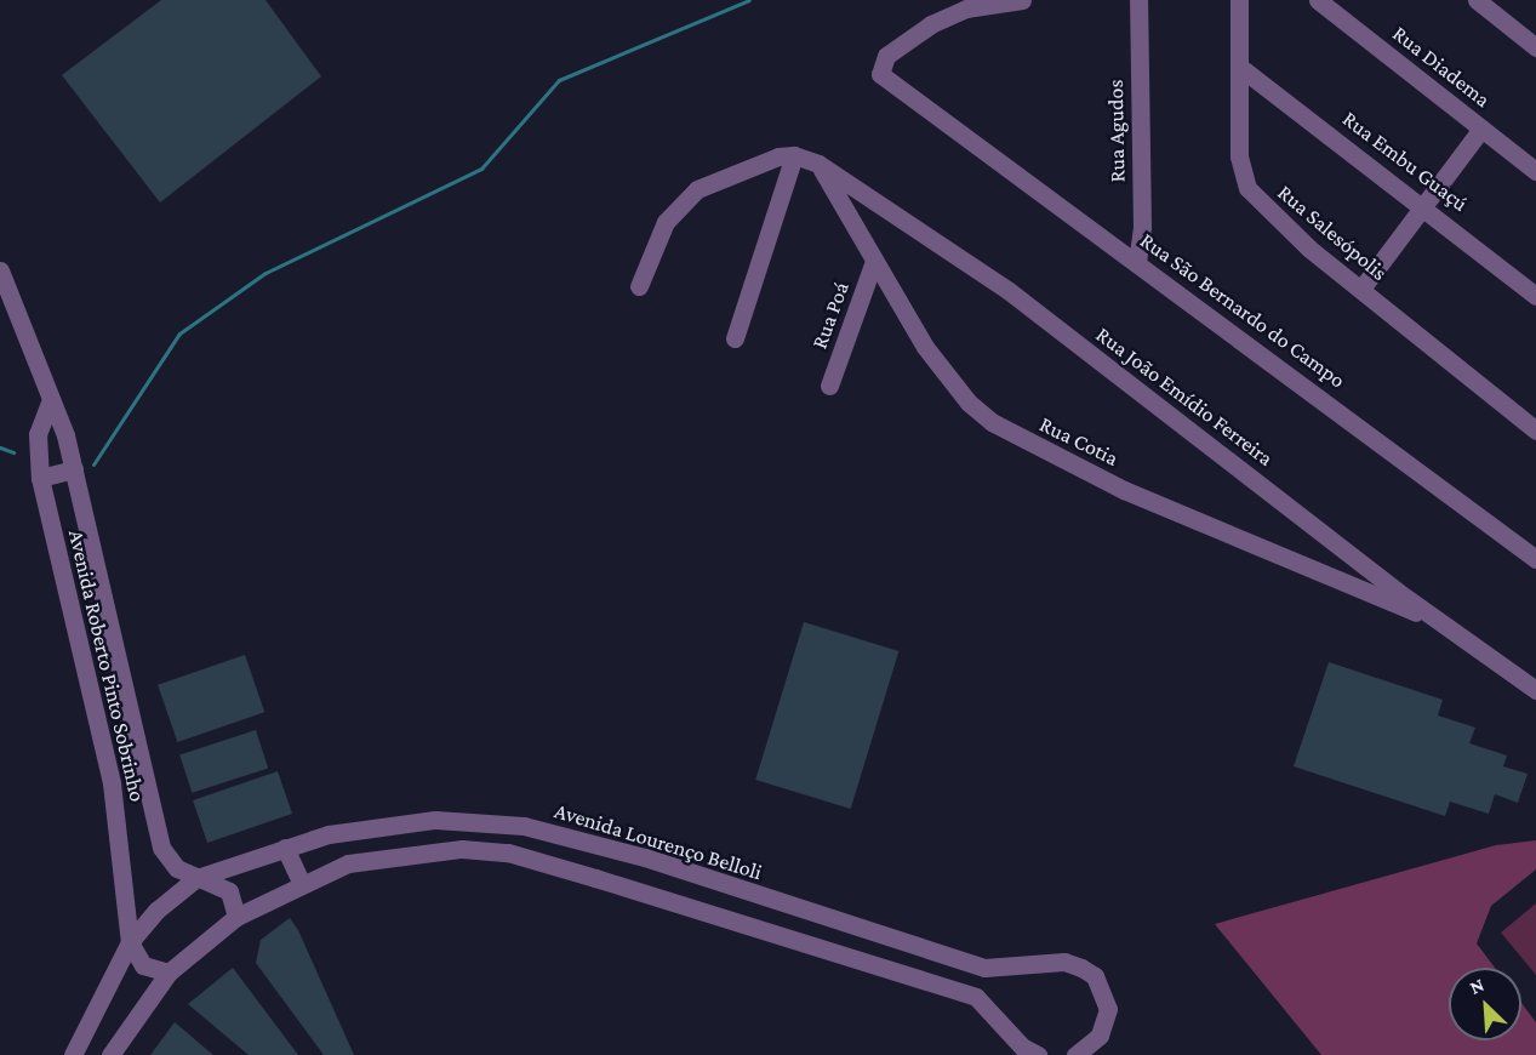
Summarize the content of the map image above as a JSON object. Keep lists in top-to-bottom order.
{
  "streets": {
    "street": [
      "Rua Diadema",
      "Rua Agudos",
      "Rua Embu Guaçú",
      "Rua Salesópolis",
      "Rua São Bernardo do Campo",
      "Rua Poá",
      "Rua João Emídio Ferreira",
      "Rua Cotia",
      "Avenida Roberto Pinto Sobrinho",
      "Avenida Lourenço Belloli"
    ]
  },
  "crossings": [
    ["Rua Agudos", "Rua São Bernardo do Campo"],
    ["Rua Embu Guaçú", "Rua Salesópolis"],
    ["Rua Poá", "Rua Cotia"],
    ["Rua João Emídio Ferreira", "Rua Cotia"],
    ["Avenida Roberto Pinto Sobrinho", "Avenida Lourenço Belloli"]
  ],
  "north": "top left"
}
